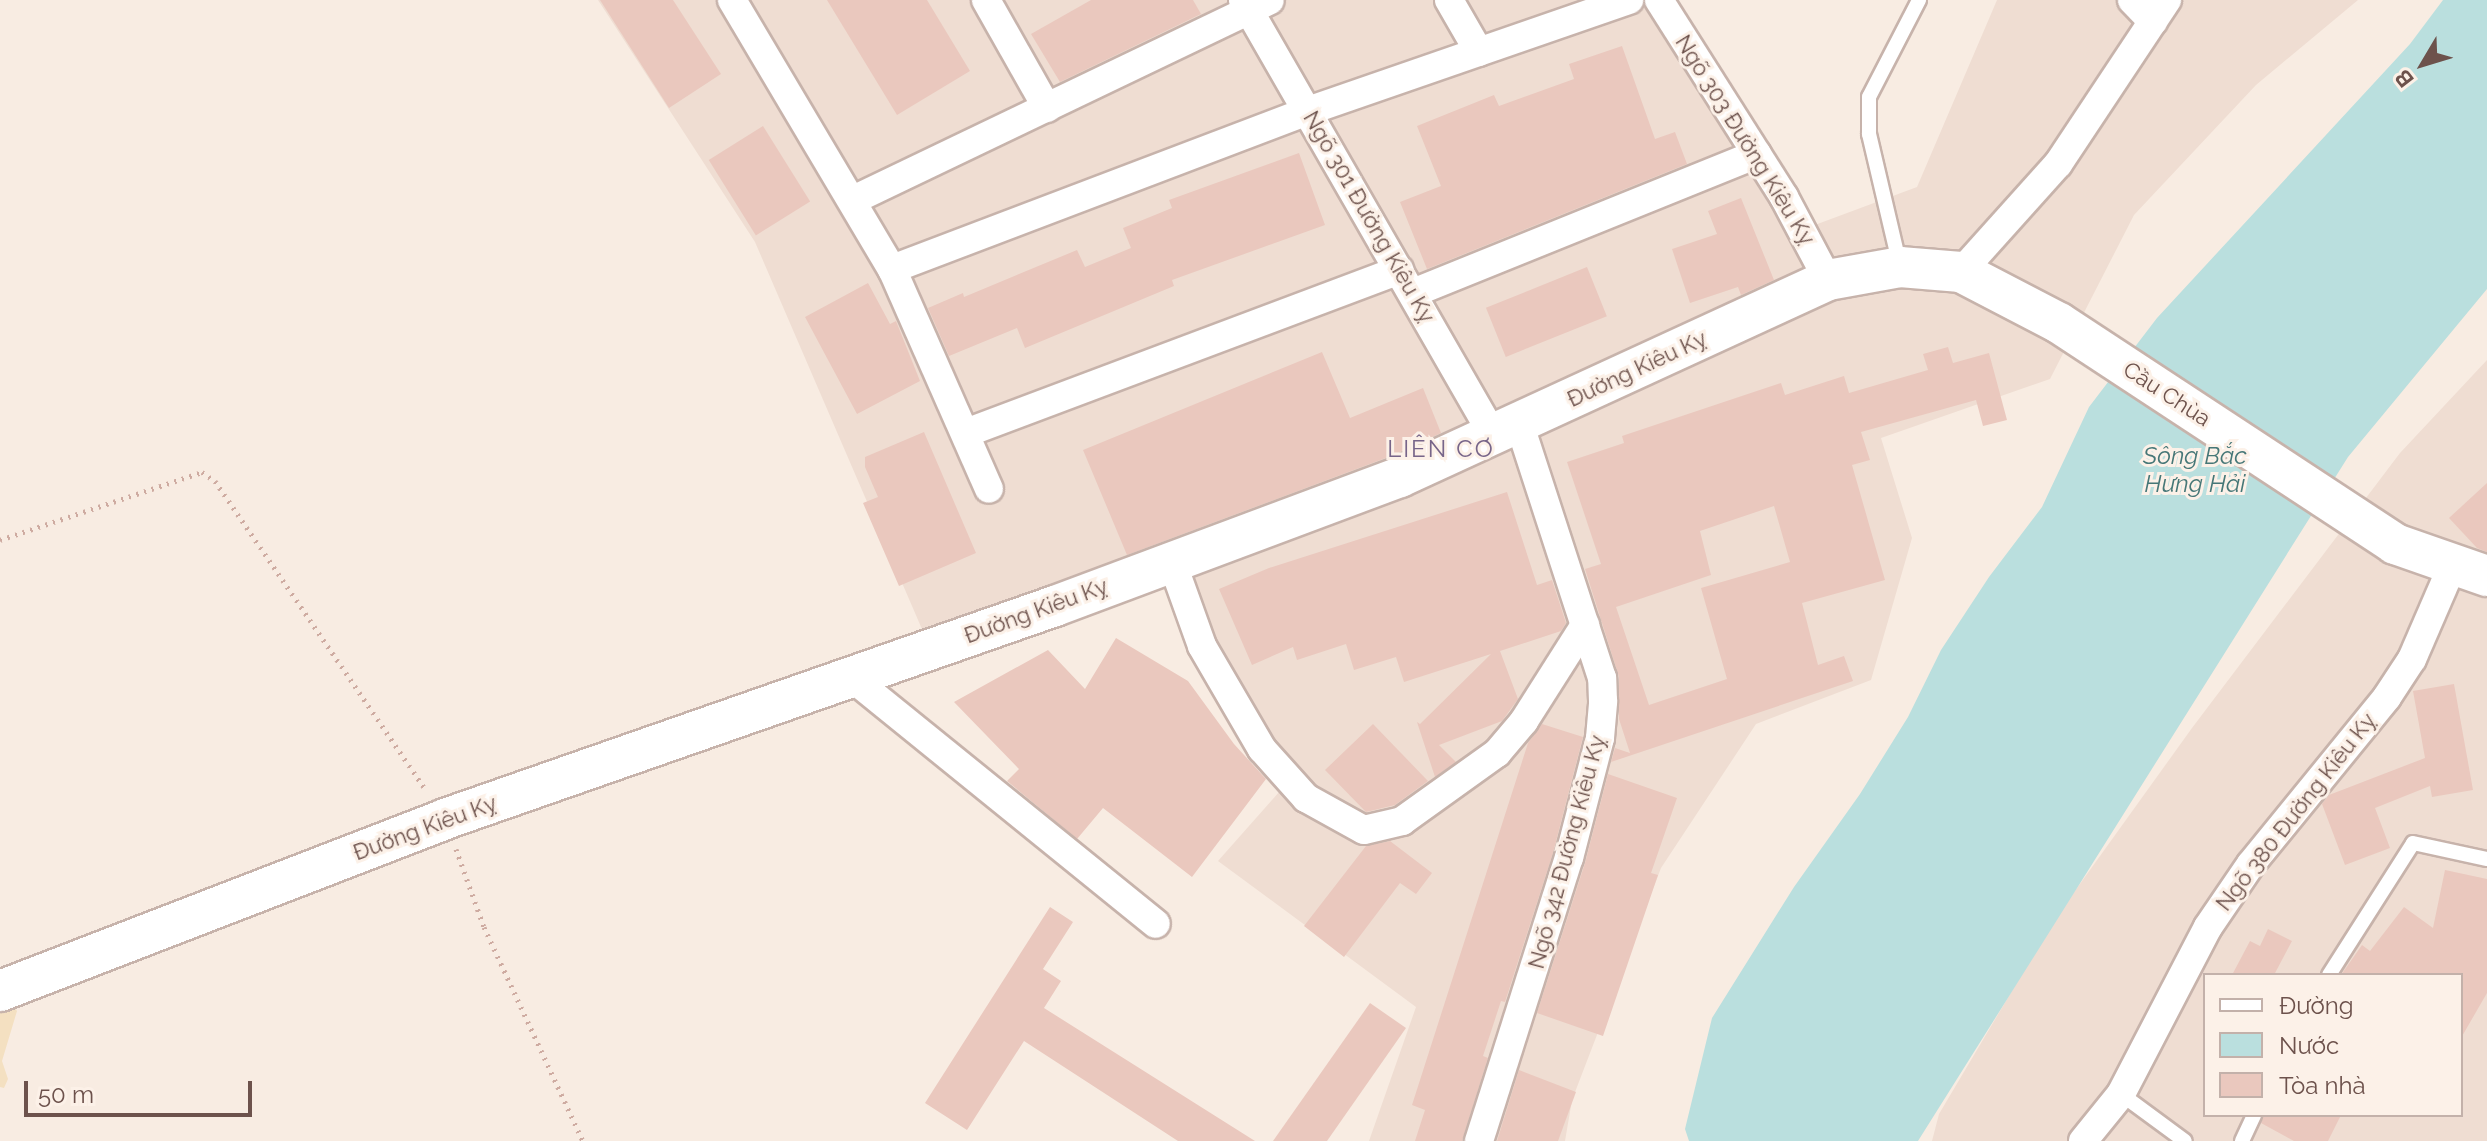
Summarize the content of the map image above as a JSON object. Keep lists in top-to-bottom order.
{
  "streets": {
    "main road": ["Đường Kiêu Kỵ", "Cầu Chùa"],
    "street": [
      "Ngõ 303 Đường Kiêu Kỵ",
      "Ngõ 301 Đường Kiêu Kỵ",
      "Ngõ 380 Đường Kiêu Kỵ",
      "Ngõ 342 Đường Kiêu Kỵ"
    ]
  },
  "crossings": [
    ["Ngõ 303 Đường Kiêu Kỵ", "Đường Kiêu Kỵ"],
    ["Ngõ 301 Đường Kiêu Kỵ", "Đường Kiêu Kỵ"],
    ["Ngõ 301 Đường Kiêu Kỵ", "Ngõ 342 Đường Kiêu Kỵ"],
    ["Đường Kiêu Kỵ", "Cầu Chùa"],
    ["Đường Kiêu Kỵ", "Ngõ 342 Đường Kiêu Kỵ"],
    ["Cầu Chùa", "Ngõ 380 Đường Kiêu Kỵ"]
  ],
  "districts": ["LIÊN CƠ"],
  "water": ["Sông Bắc Hưng Hải"],
  "legend": ["Đường", "Nước", "Tòa nhà"],
  "scale_bar": "50 m",
  "north": "bottom left"
}
